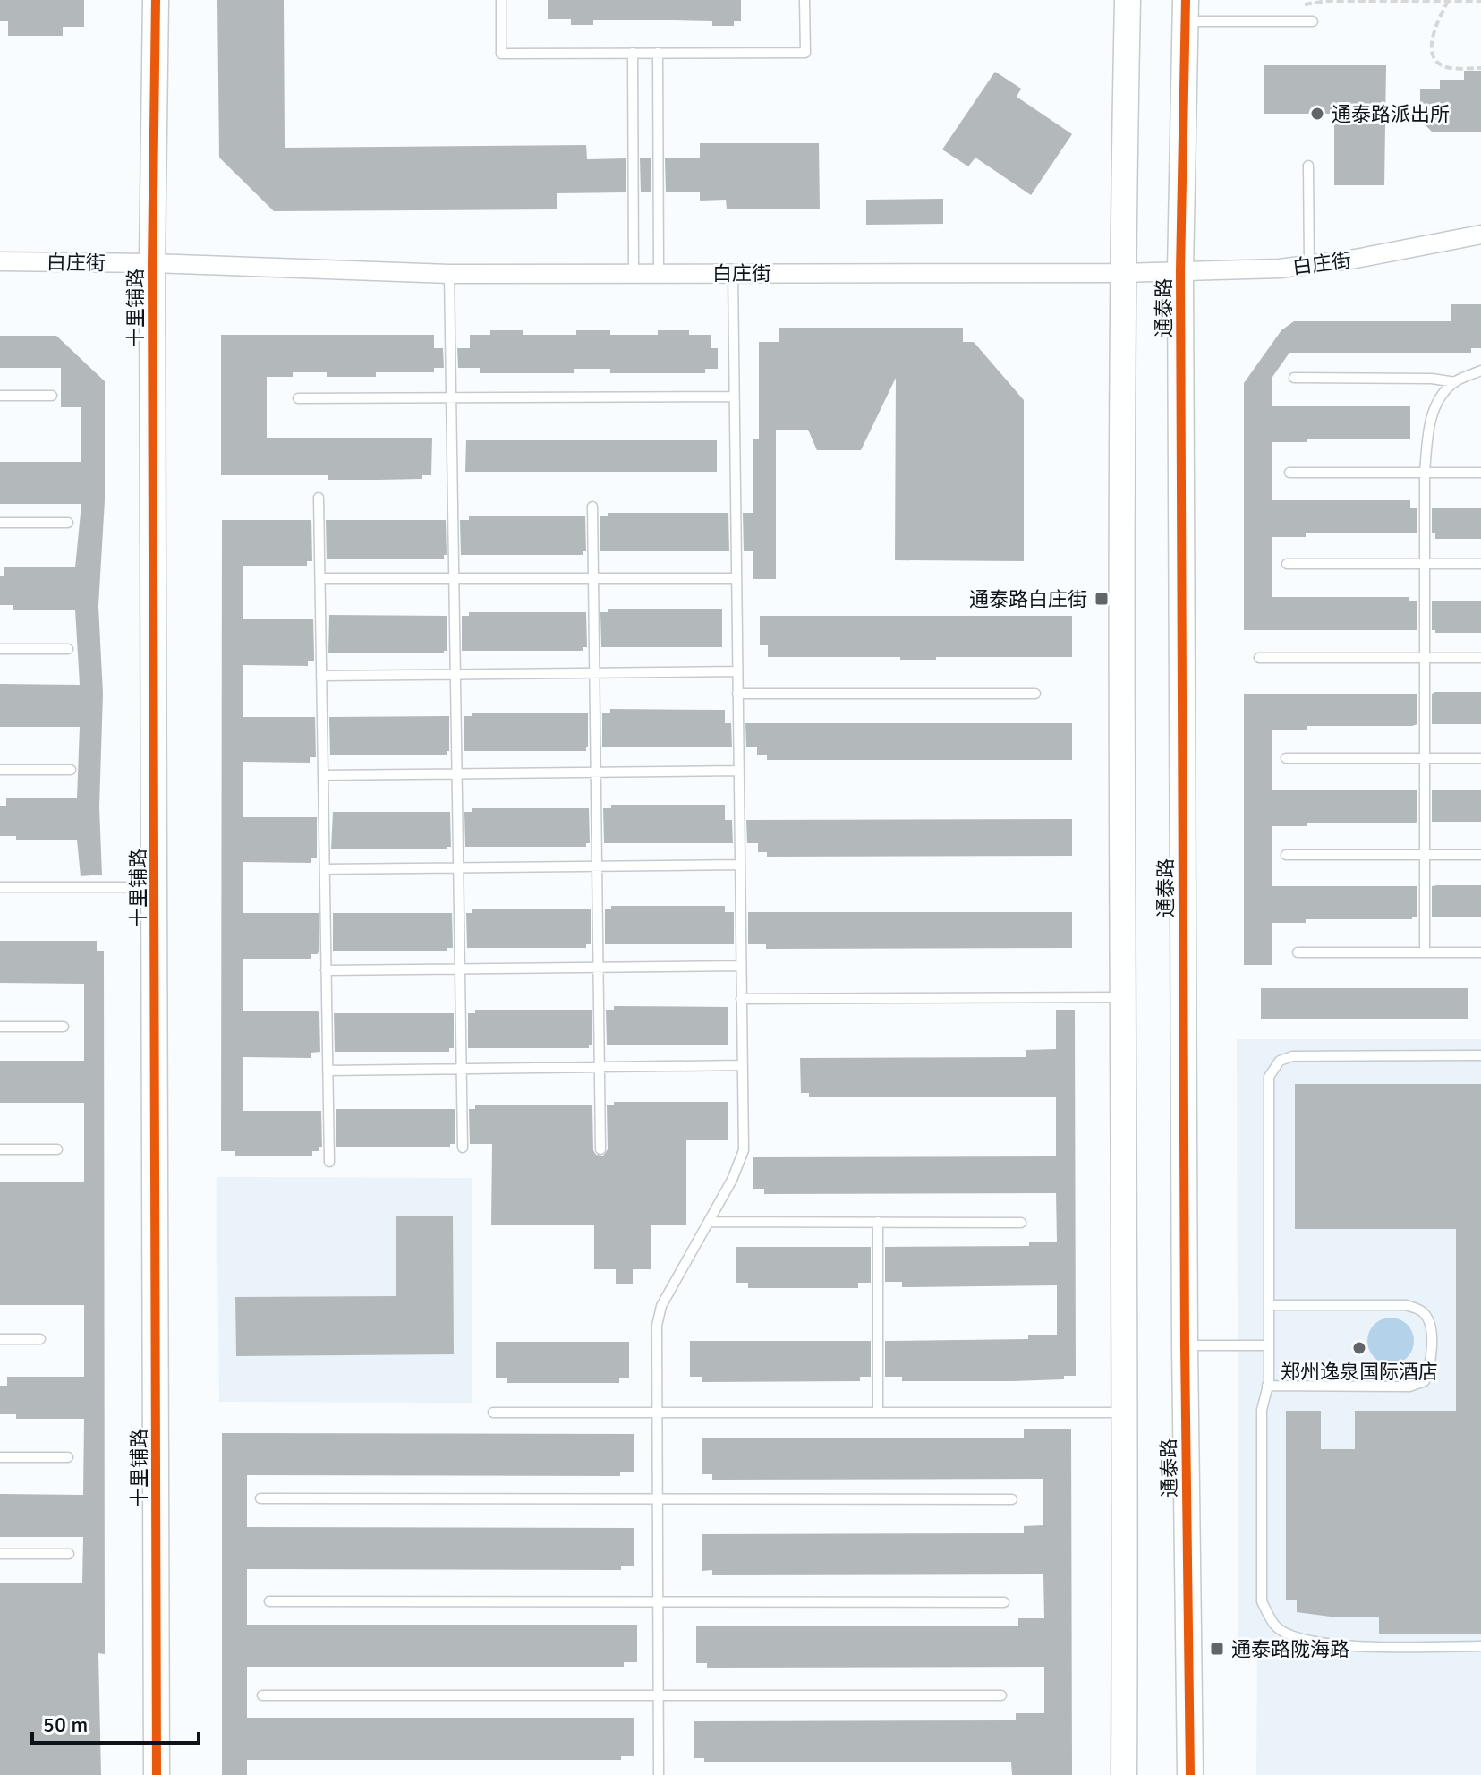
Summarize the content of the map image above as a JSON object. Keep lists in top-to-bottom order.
{
  "streets": {
    "street": ["白庄街", "十里铺路", "通泰路"]
  },
  "crossings": [
    ["白庄街", "十里铺路"],
    ["白庄街", "通泰路"]
  ],
  "places": {
    "other": ["通泰路派出所", "郑州逸泉国际酒店"],
    "transit": ["通泰路白庄街", "通泰路陇海路"]
  },
  "scale_bar": "50 m"
}
